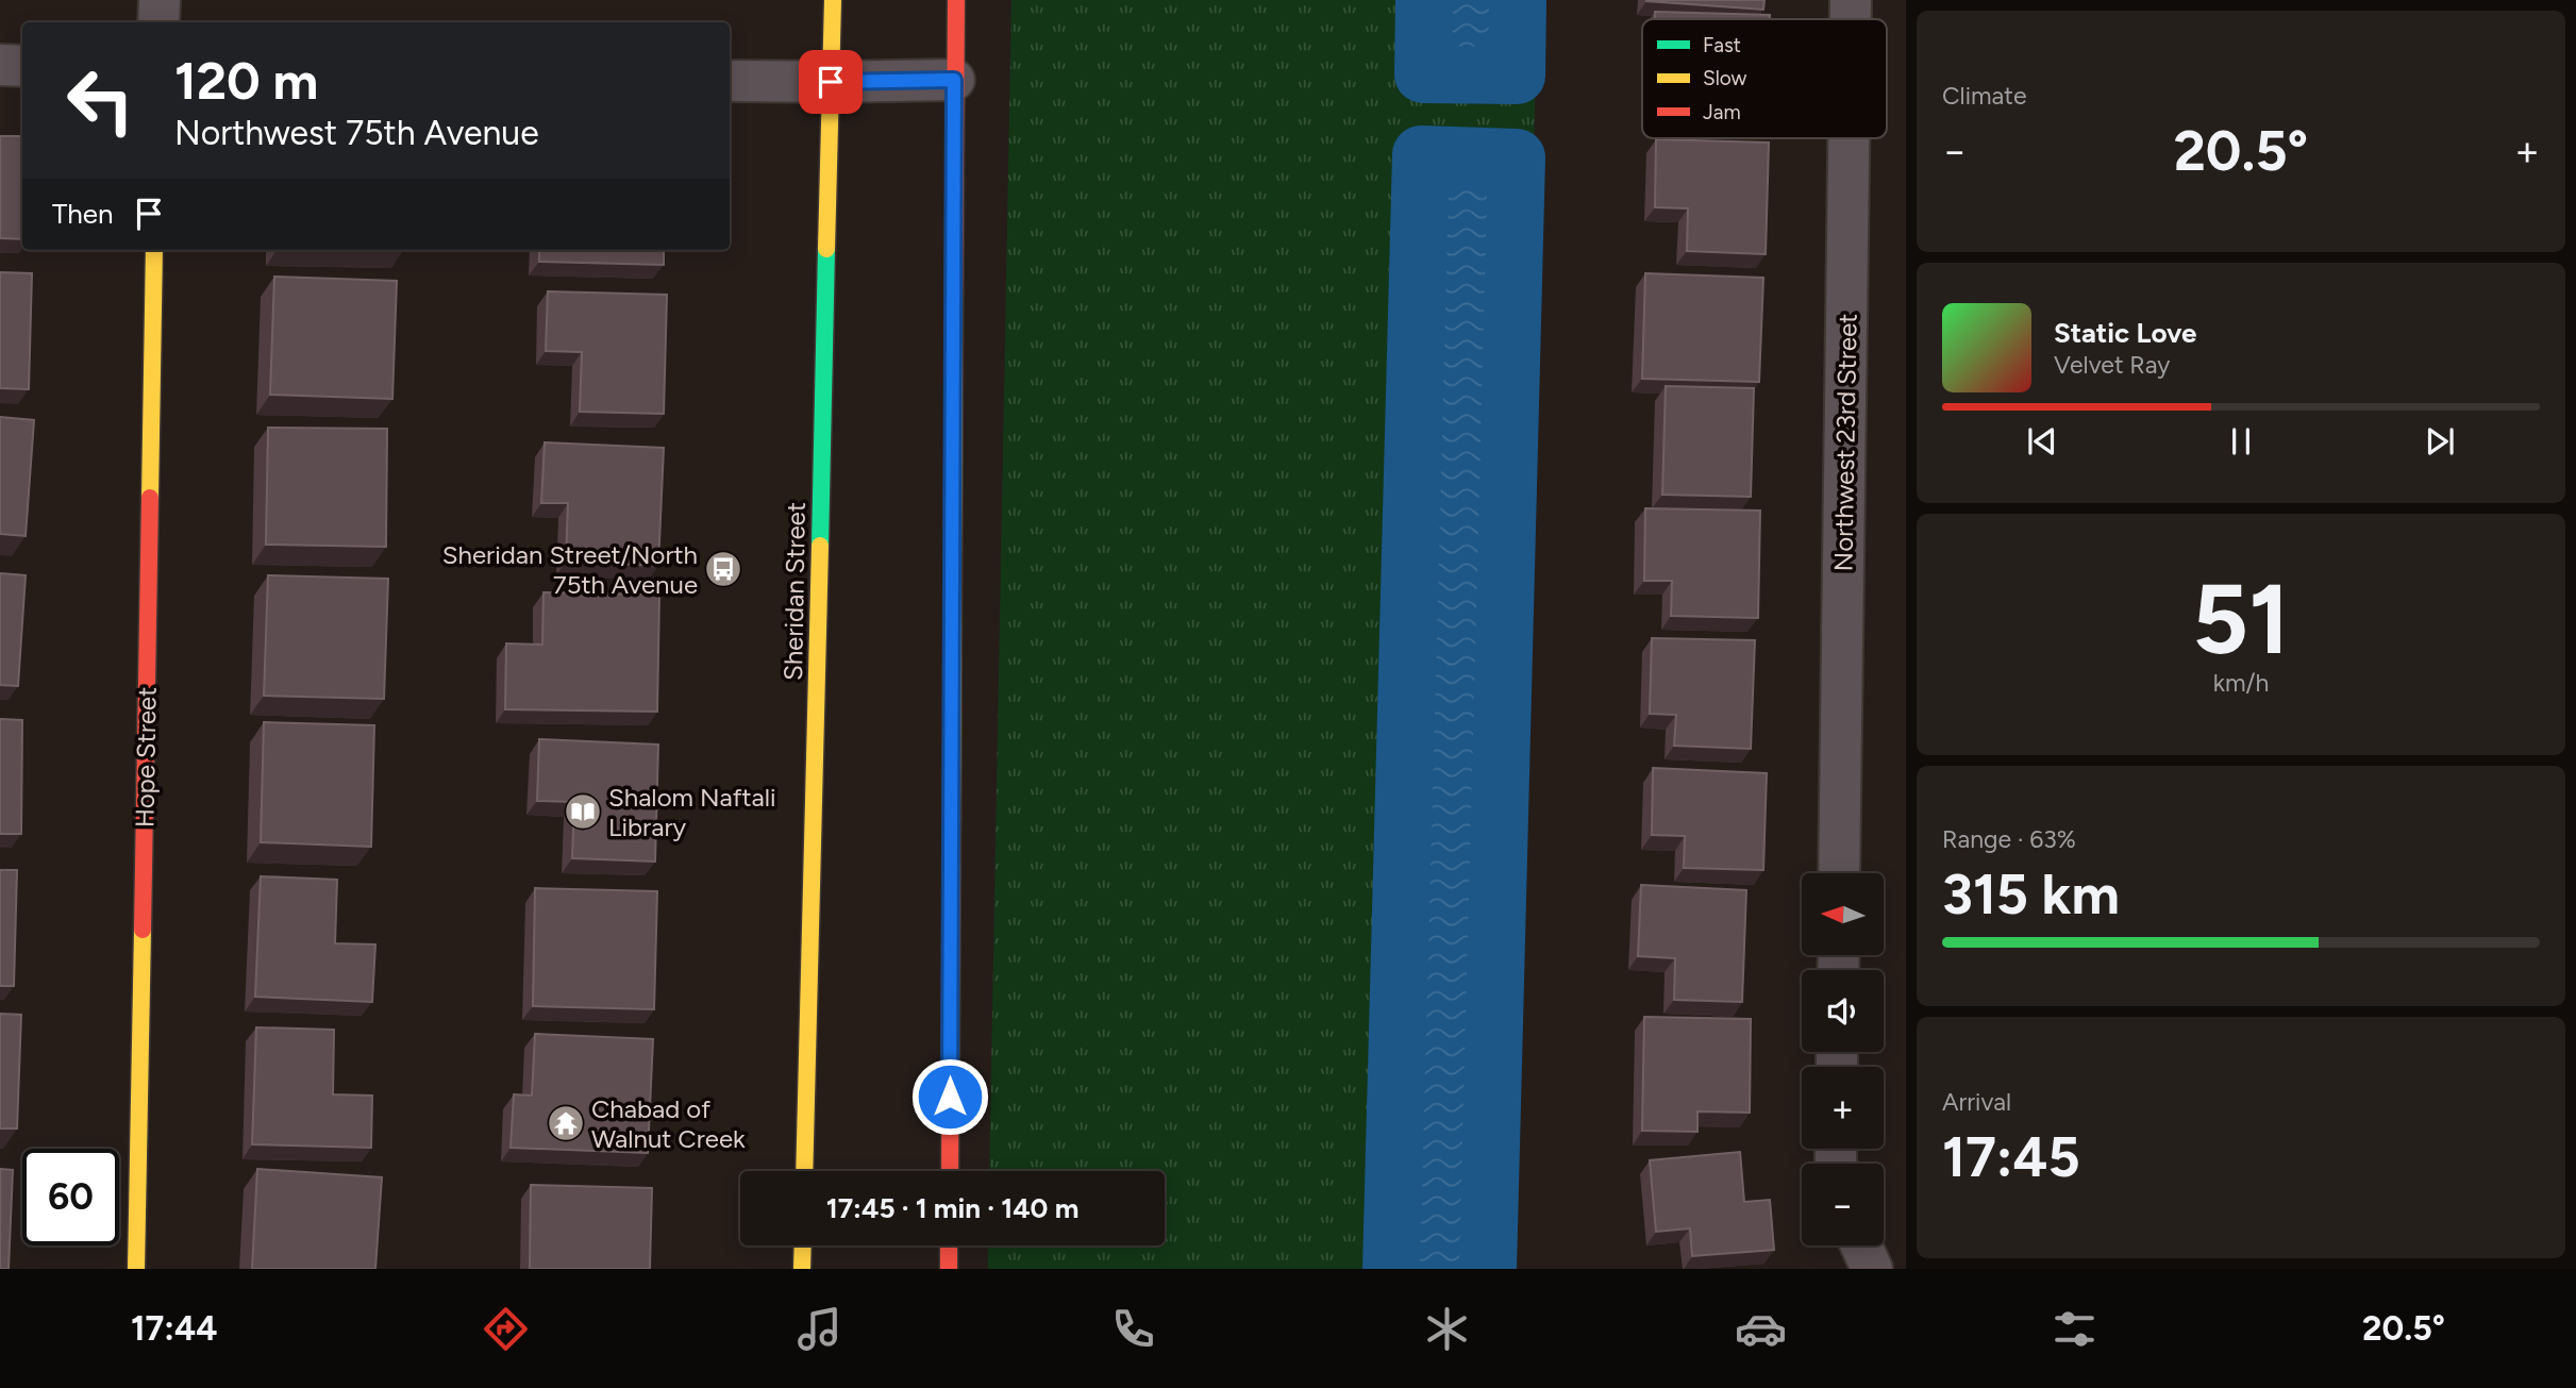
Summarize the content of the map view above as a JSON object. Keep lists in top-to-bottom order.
{
  "streets": {
    "main road": ["Sheridan Street", "Hope Street"],
    "street": ["Northwest 23rd Street"]
  },
  "places": {
    "bus stop": ["Sheridan Street/North 75th Avenue"],
    "library": ["Shalom Naftali Library"],
    "temple": ["Chabad of Walnut Creek"]
  },
  "legend": ["Fast", "Slow", "Jam"],
  "north": "left",
  "page": {
    "tile": [
      "Climate",
      ["51", "km/h"],
      ["Range · 63%", "315 km"],
      ["Arrival", "17:45"]
    ],
    "turn": ["120 m", "Northwest 75th Avenue"],
    "heat": ["−", "20.5°", "+"],
    "then": "Then",
    "song": ["Static Love", "Velvet Ray"],
    "map_buttons": ["+", "−"],
    "limit": "60",
    "trip": "17:45 · 1 min · 140 m",
    "tabs": ["17:44", "20.5°"]
  }
}
